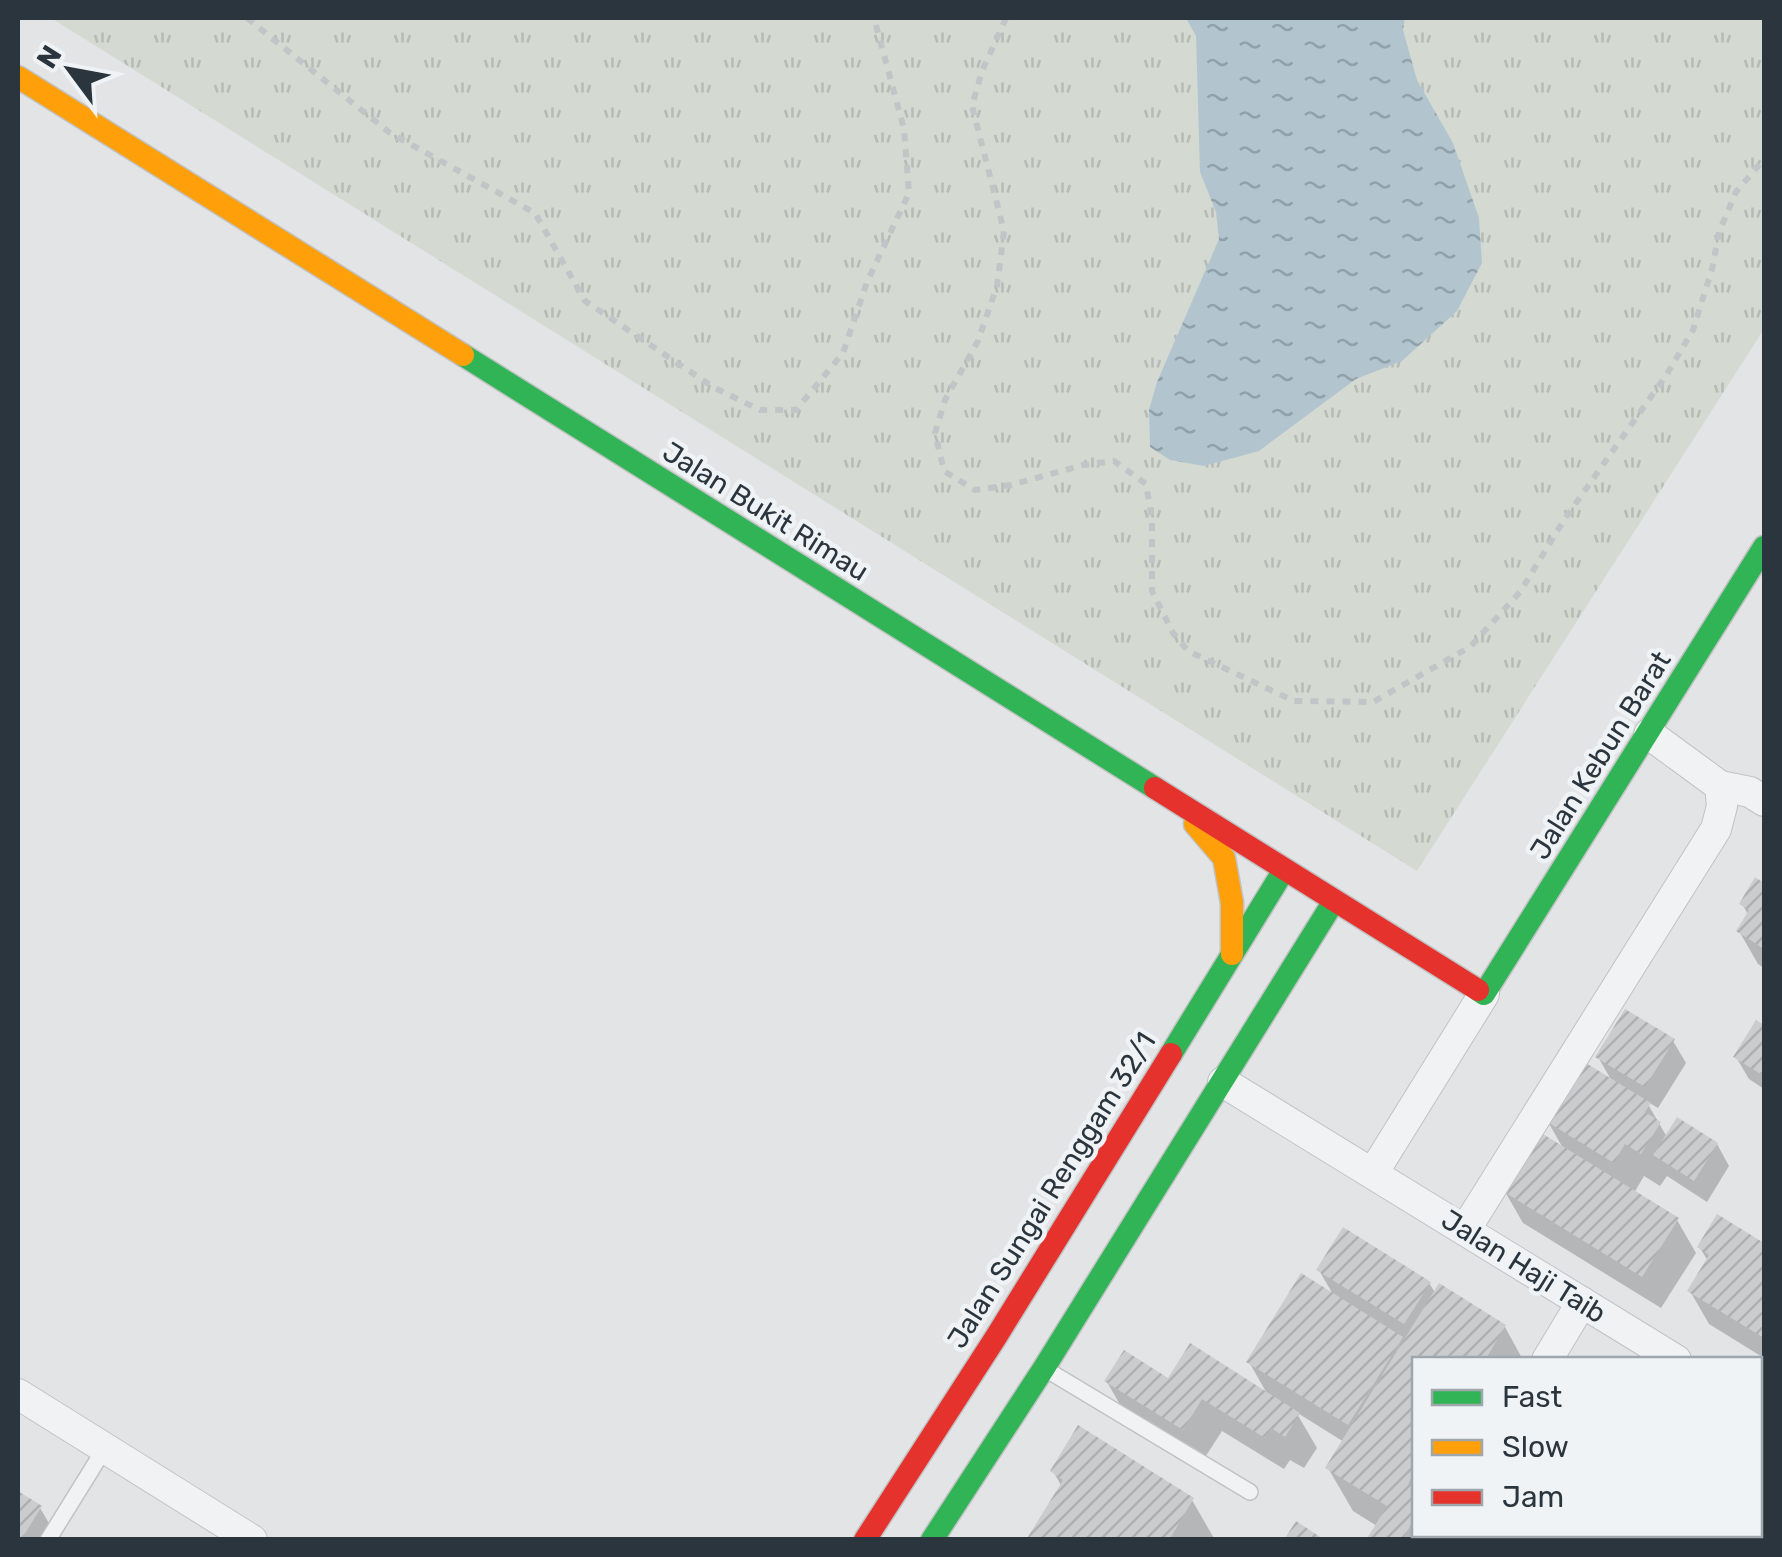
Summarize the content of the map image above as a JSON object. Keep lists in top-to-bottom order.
{
  "streets": {
    "main road": ["Jalan Bukit Rimau", "Jalan Kebun Barat", "Jalan Sungai Renggam 32/1"],
    "street": ["Jalan Haji Taib"]
  },
  "crossings": [
    ["Jalan Bukit Rimau", "Jalan Kebun Barat"],
    ["Jalan Bukit Rimau", "Jalan Sungai Renggam 32/1"],
    ["Jalan Sungai Renggam 32/1", "Jalan Haji Taib"]
  ],
  "legend": ["Fast", "Slow", "Jam"],
  "north": "top left"
}
